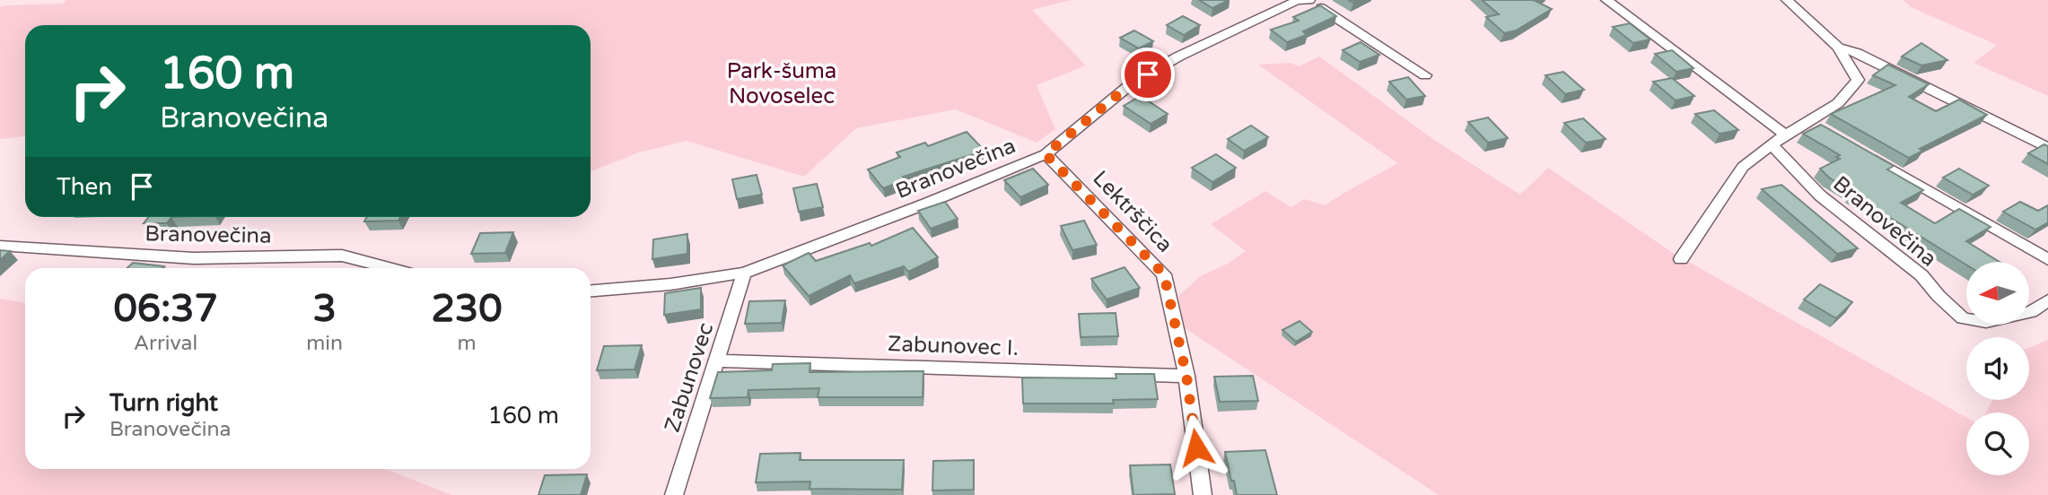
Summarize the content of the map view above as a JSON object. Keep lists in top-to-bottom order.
{
  "streets": {
    "street": [
      "Branovečina",
      "Lektrščica",
      "Zabunovec I.",
      "Zabunovec"
    ]
  },
  "crossings": [
    ["Branovečina", "Lektrščica"],
    ["Branovečina", "Zabunovec"],
    ["Lektrščica", "Zabunovec I."],
    ["Zabunovec I.", "Zabunovec"]
  ],
  "parks": ["Park-šuma Novoselec"],
  "north": "left",
  "page": {
    "turn": ["160 m", "Branovečina"],
    "then": "Then",
    "eta": [
      "06:37",
      "Arrival",
      "3",
      "min",
      "230",
      "m"
    ],
    "list": [
      {
        "name": "Turn right",
        "note": "Branovečina",
        "value": "160 m"
      }
    ]
  }
}
